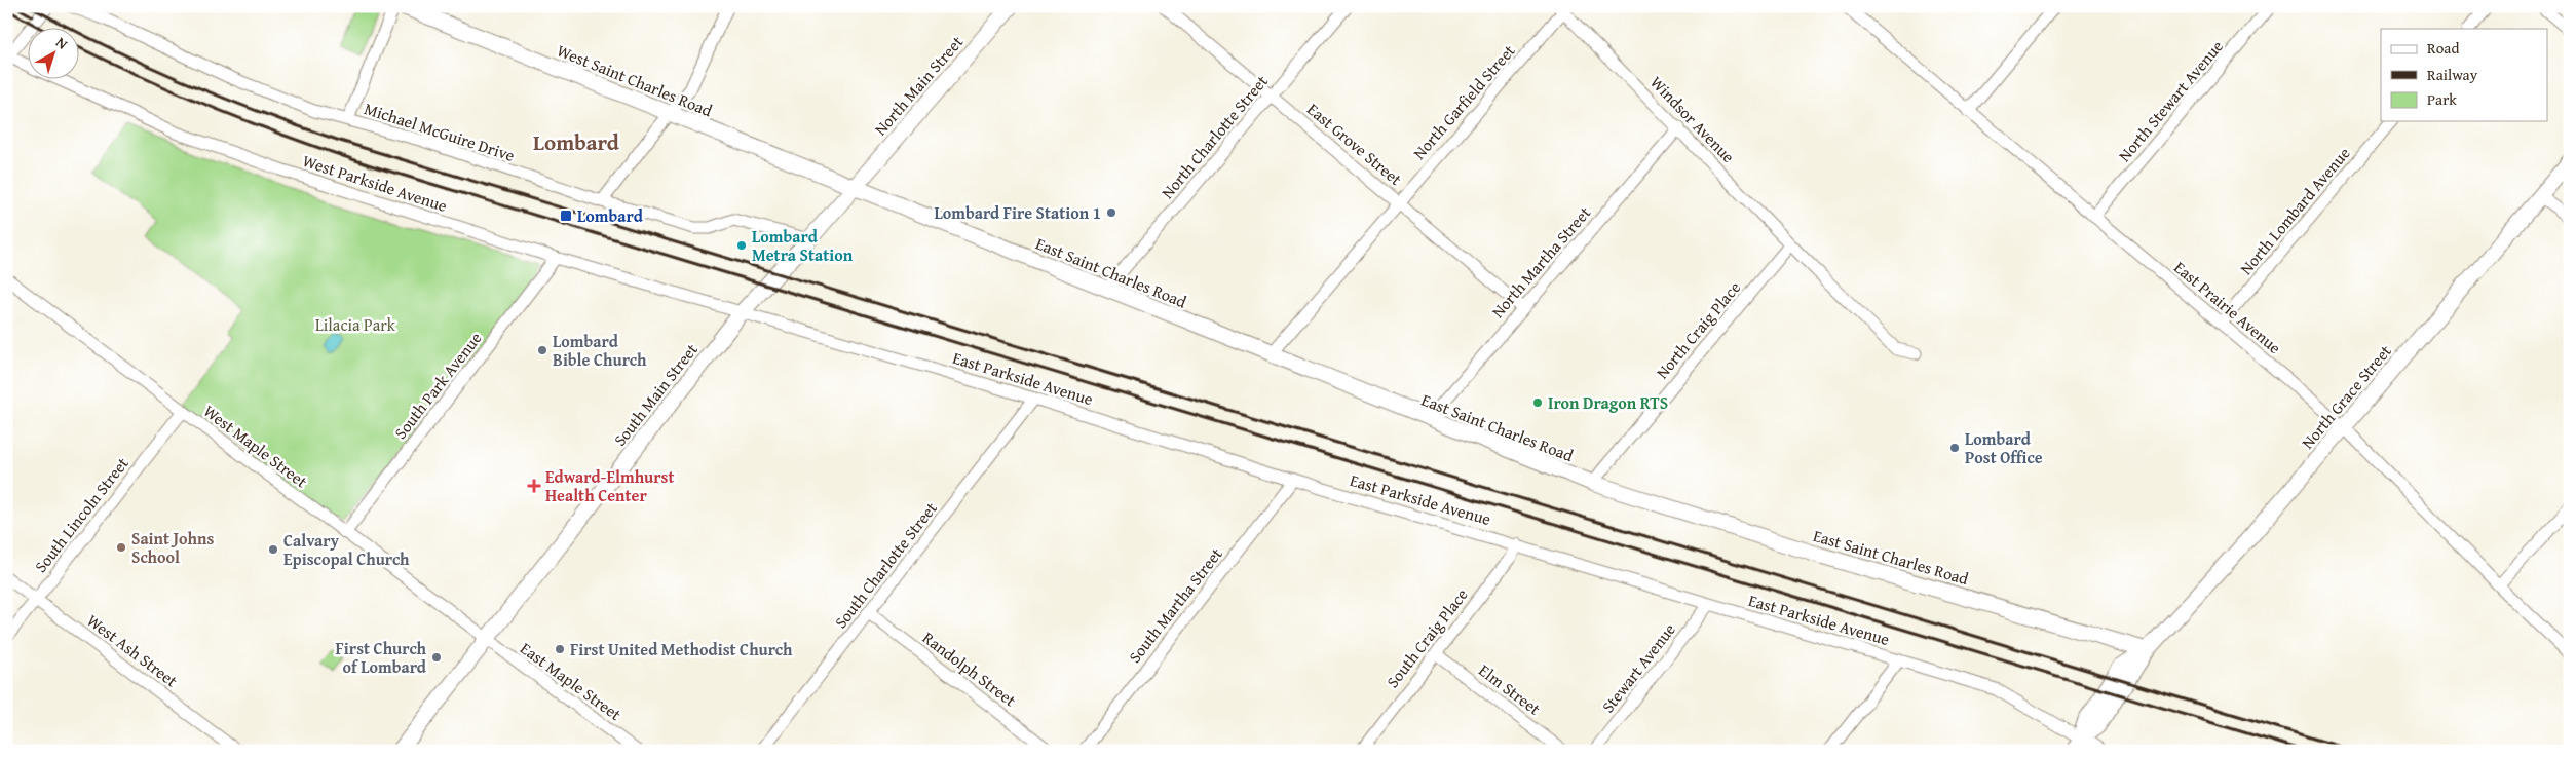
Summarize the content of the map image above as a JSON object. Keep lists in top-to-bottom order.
{
  "streets": {
    "main road": [
      "West Saint Charles Road",
      "North Main Street",
      "East Saint Charles Road",
      "South Main Street",
      "North Grace Street"
    ],
    "street": [
      "North Stewart Avenue",
      "North Garfield Street",
      "Windsor Avenue",
      "Michael McGuire Drive",
      "North Charlotte Street",
      "East Grove Street",
      "West Parkside Avenue",
      "North Lombard Avenue",
      "North Martha Street",
      "East Prairie Avenue",
      "North Craig Place",
      "East Parkside Avenue",
      "South Park Avenue",
      "West Maple Street",
      "South Lincoln Street",
      "South Charlotte Street",
      "South Martha Street",
      "South Craig Place",
      "West Ash Street",
      "Stewart Avenue",
      "Randolph Street",
      "East Maple Street",
      "Elm Street"
    ]
  },
  "crossings": [
    ["West Saint Charles Road", "North Main Street"],
    ["West Saint Charles Road", "East Saint Charles Road"],
    ["West Saint Charles Road", "South Main Street"],
    ["North Main Street", "East Saint Charles Road"],
    ["North Main Street", "South Main Street"],
    ["North Stewart Avenue", "East Prairie Avenue"],
    ["North Garfield Street", "Windsor Avenue"],
    ["North Garfield Street", "East Grove Street"],
    ["North Garfield Street", "East Saint Charles Road"],
    ["Windsor Avenue", "North Martha Street"],
    ["Windsor Avenue", "North Craig Place"],
    ["Michael McGuire Drive", "South Main Street"],
    ["North Charlotte Street", "East Grove Street"],
    ["North Charlotte Street", "East Saint Charles Road"],
    ["East Grove Street", "North Martha Street"],
    ["West Parkside Avenue", "East Parkside Avenue"],
    ["West Parkside Avenue", "South Park Avenue"],
    ["West Parkside Avenue", "South Main Street"],
    ["North Lombard Avenue", "East Prairie Avenue"],
    ["North Martha Street", "East Saint Charles Road"],
    ["East Saint Charles Road", "North Craig Place"],
    ["East Saint Charles Road", "South Main Street"],
    ["East Saint Charles Road", "North Grace Street"],
    ["East Prairie Avenue", "North Grace Street"],
    ["East Parkside Avenue", "South Main Street"],
    ["East Parkside Avenue", "North Grace Street"],
    ["East Parkside Avenue", "South Charlotte Street"],
    ["East Parkside Avenue", "South Martha Street"],
    ["East Parkside Avenue", "South Craig Place"],
    ["East Parkside Avenue", "Stewart Avenue"],
    ["South Park Avenue", "West Maple Street"],
    ["South Main Street", "West Maple Street"],
    ["South Main Street", "East Maple Street"],
    ["West Maple Street", "South Lincoln Street"],
    ["West Maple Street", "East Maple Street"],
    ["South Lincoln Street", "West Ash Street"],
    ["South Charlotte Street", "Randolph Street"],
    ["South Craig Place", "Elm Street"]
  ],
  "districts": ["Lombard"],
  "parks": ["Lilacia Park"],
  "places": {
    "other": [
      "Lombard Fire Station 1",
      "Lombard Metra Station",
      "Lombard Bible Church",
      "Iron Dragon RTS",
      "Lombard Post Office",
      "Saint Johns School",
      "Calvary Episcopal Church",
      "First United Methodist Church",
      "First Church of Lombard"
    ],
    "transit": ["Lombard"],
    "health": ["Edward-Elmhurst Health Center"]
  },
  "legend": ["Road", "Railway", "Park"],
  "north": "top right"
}
